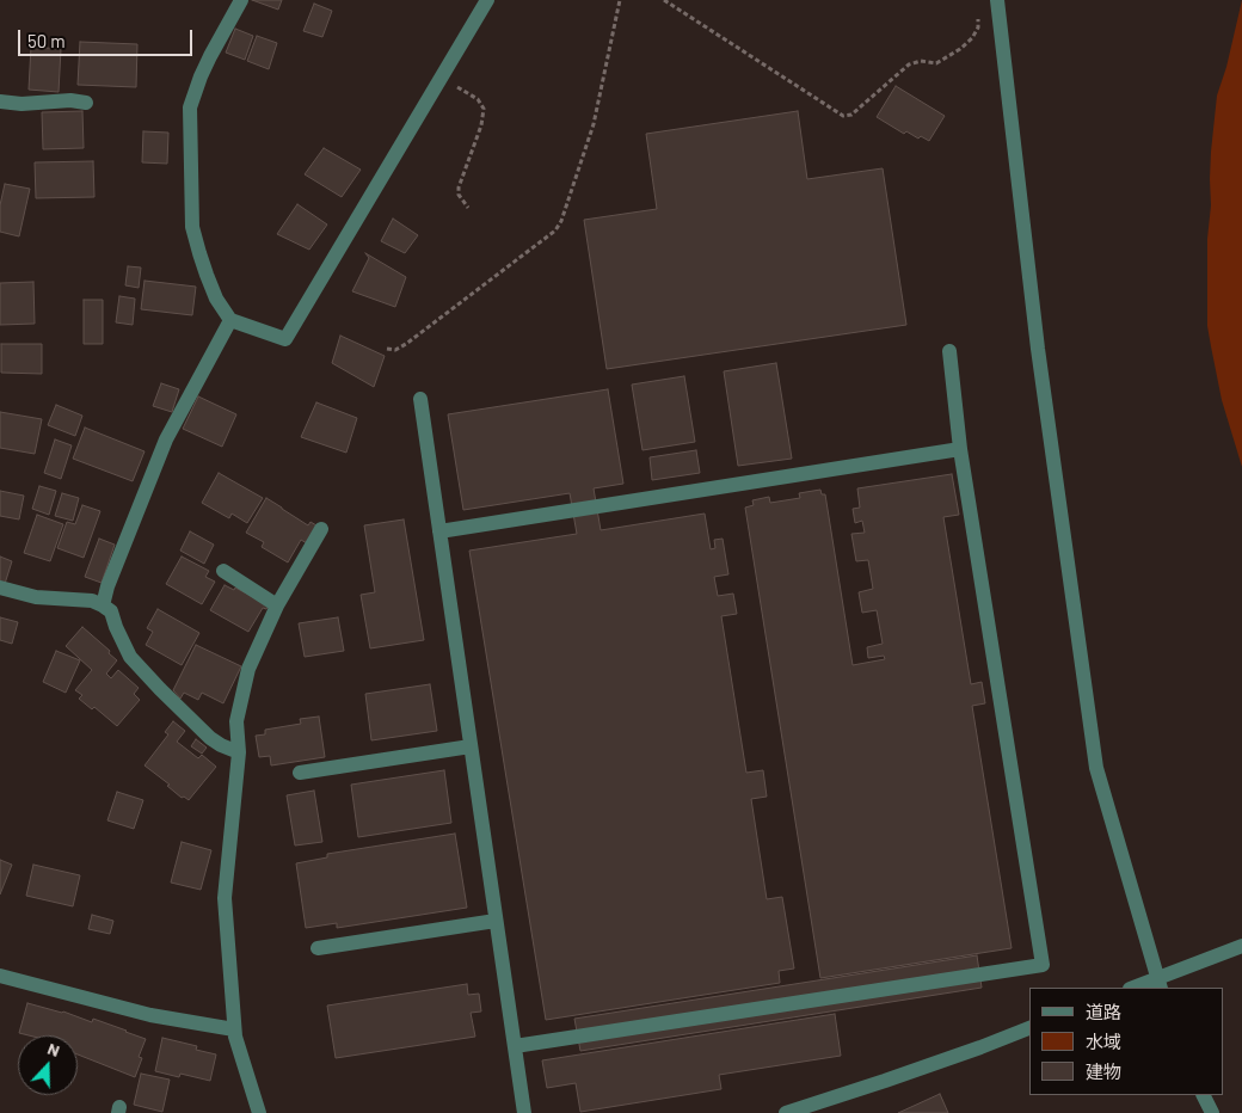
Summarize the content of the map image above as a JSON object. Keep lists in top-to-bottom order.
{
  "legend": ["道路", "水域", "建物"],
  "scale_bar": "50 m",
  "north": "top"
}
